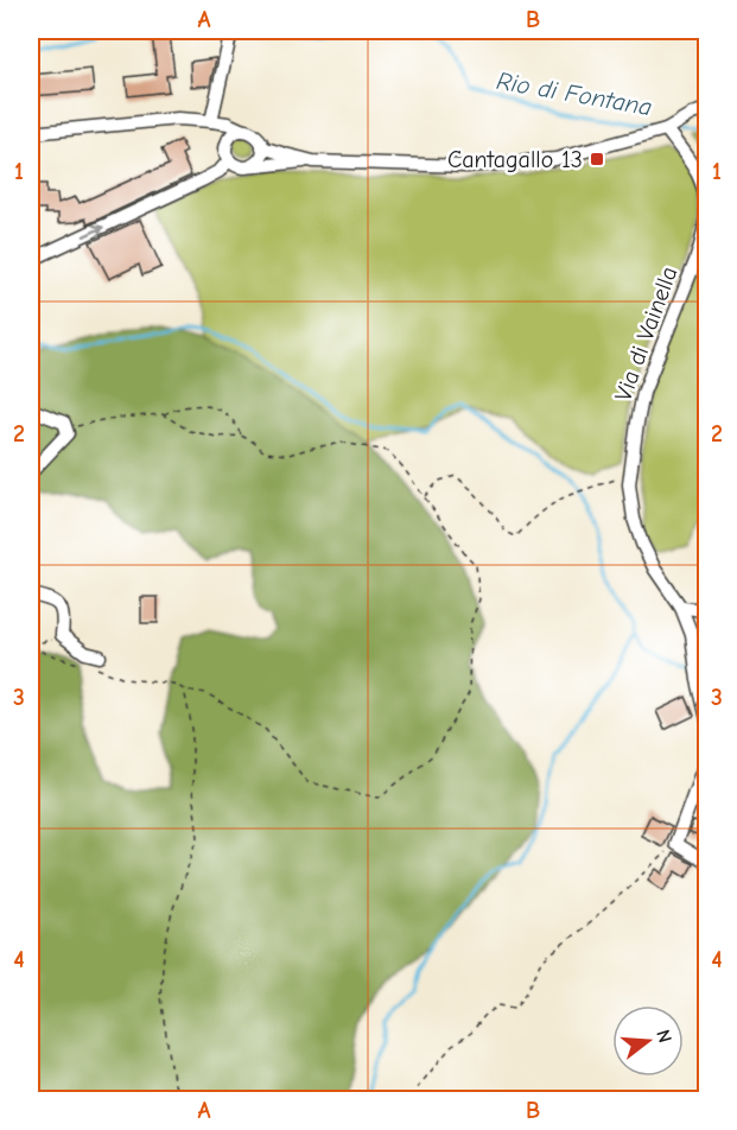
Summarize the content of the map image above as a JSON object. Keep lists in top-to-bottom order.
{
  "streets": {
    "street": ["Via di Vainella"]
  },
  "water": ["Rio di Fontana"],
  "places": {
    "transit": ["Cantagallo 13"]
  },
  "north": "right",
  "grid": {
    "columns": ["A", "B"],
    "rows": [
      "1",
      "2",
      "3",
      "4"
    ]
  }
}
